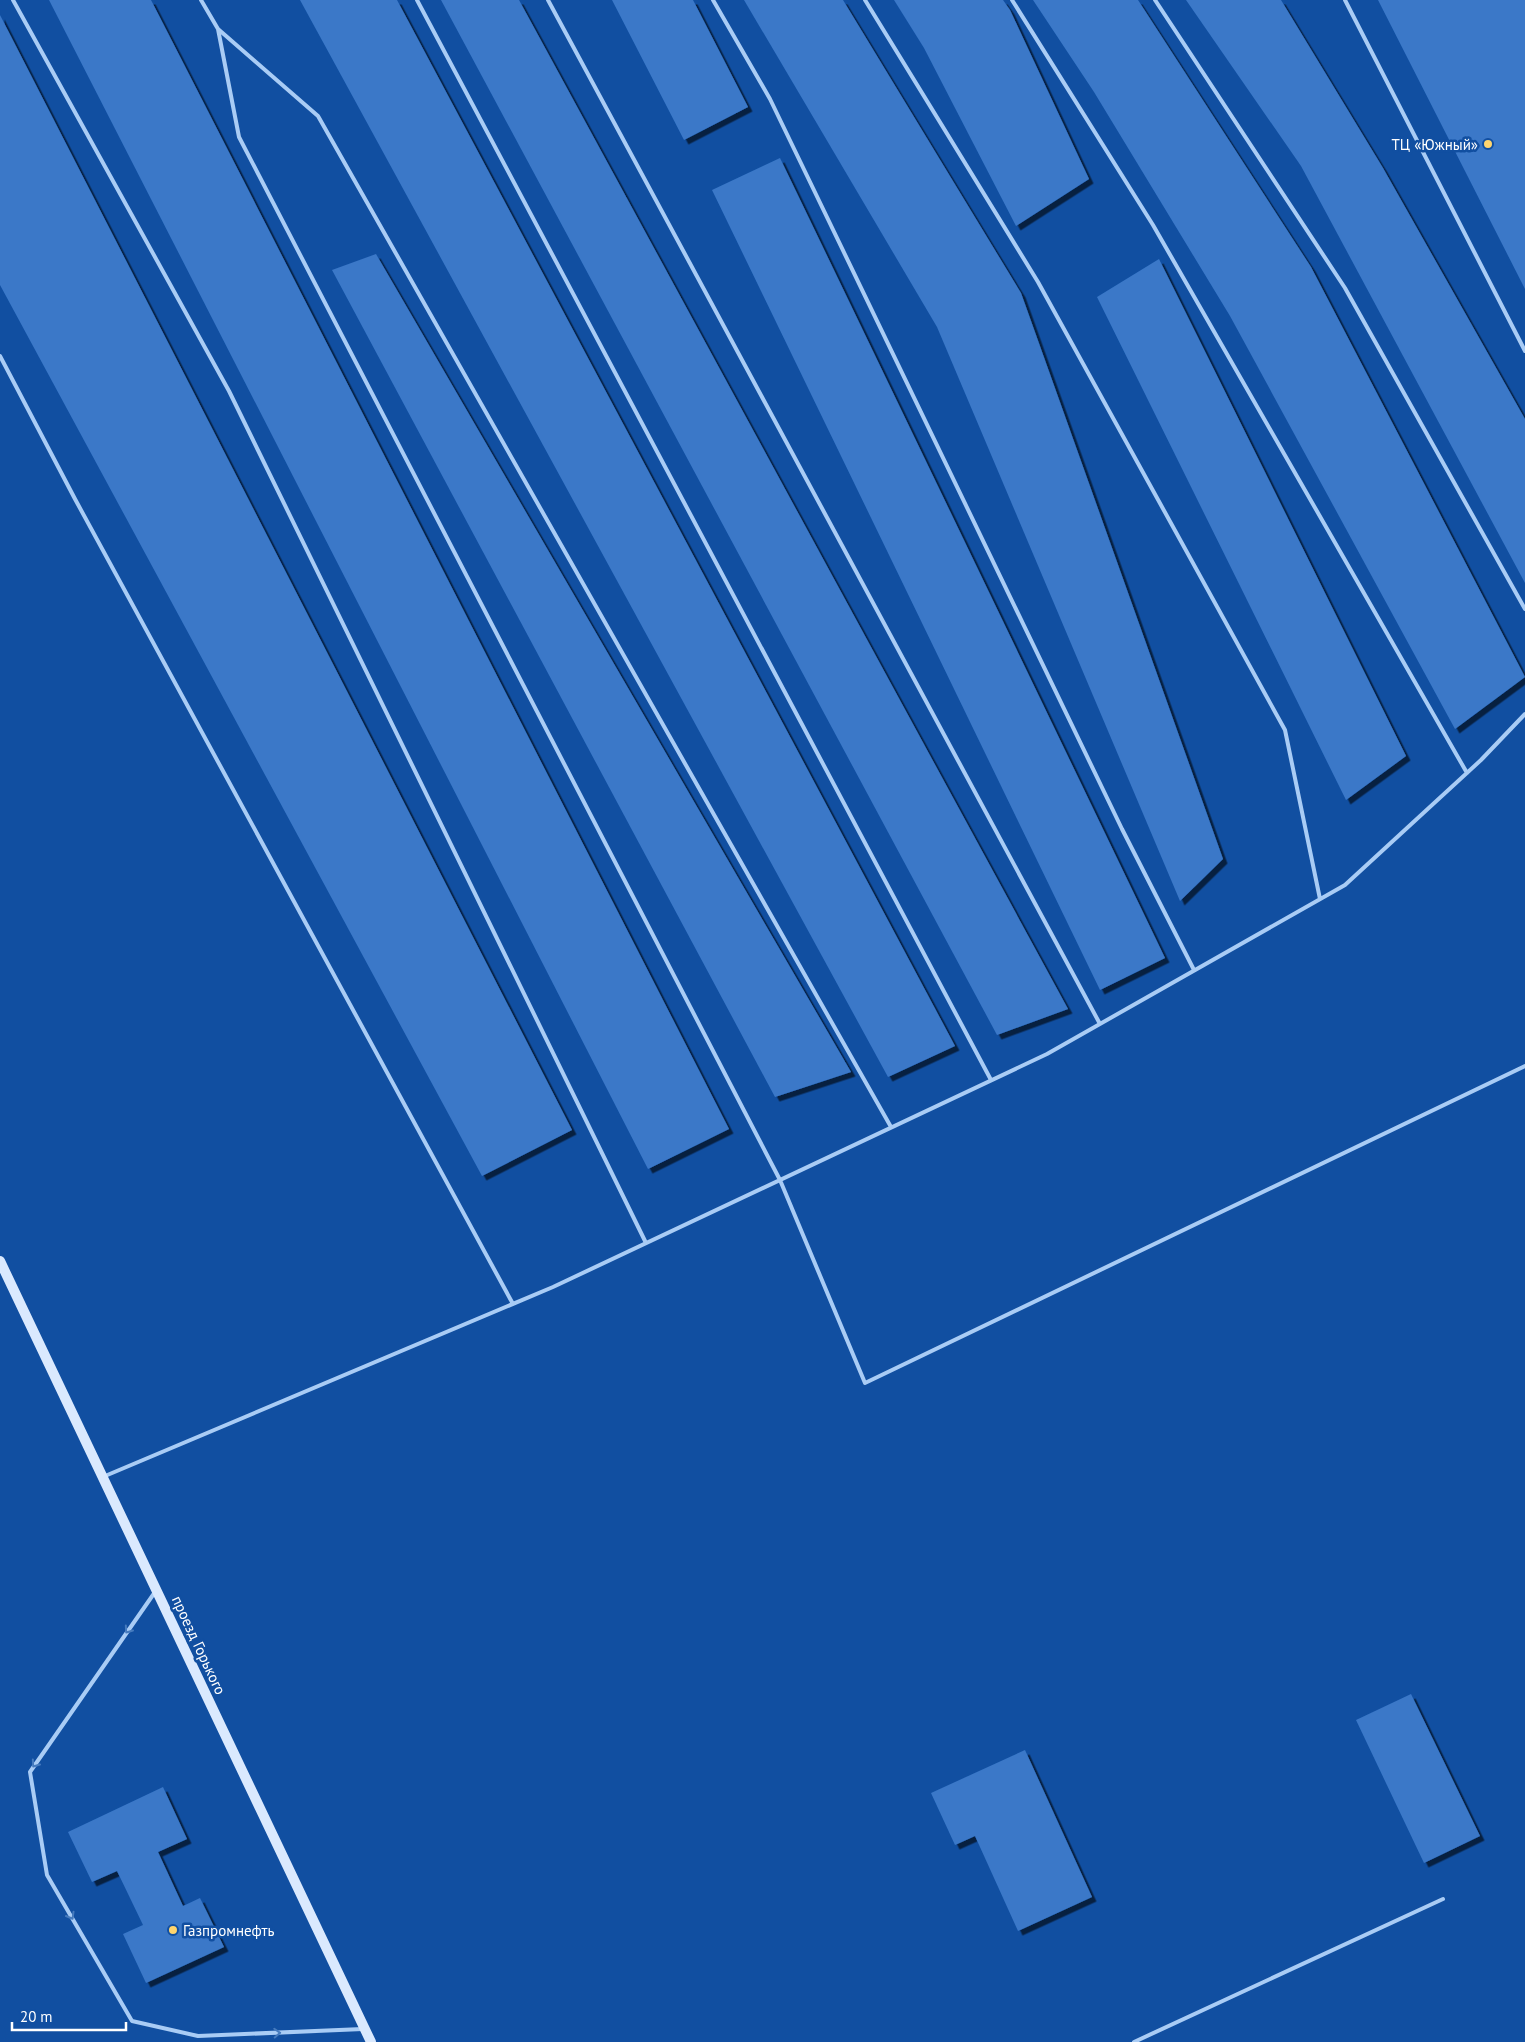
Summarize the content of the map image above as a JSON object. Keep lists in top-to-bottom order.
{
  "streets": {
    "main road": ["проезд Горького"]
  },
  "places": ["ТЦ «Южный»", "Газпромнефть"],
  "scale_bar": "20 m"
}
